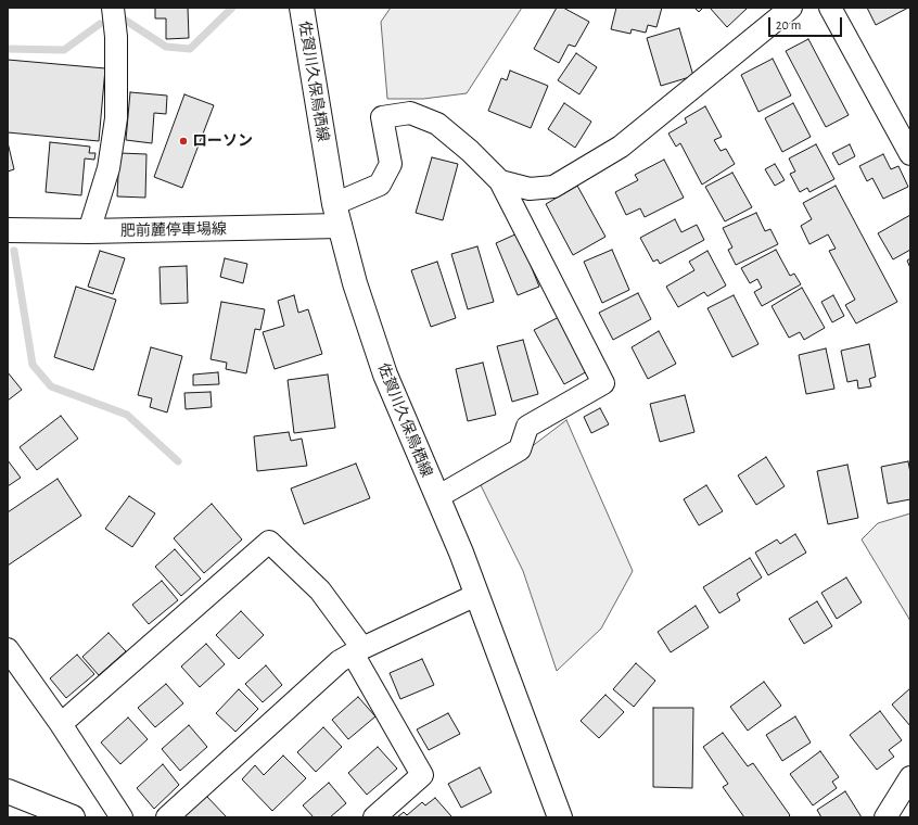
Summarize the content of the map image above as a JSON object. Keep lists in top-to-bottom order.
{
  "streets": {
    "main road": ["佐賀川久保鳥栖線", "肥前麓停車場線"]
  },
  "crossings": [
    ["佐賀川久保鳥栖線", "肥前麓停車場線"]
  ],
  "places": ["ローソン"],
  "scale_bar": "20 m"
}
